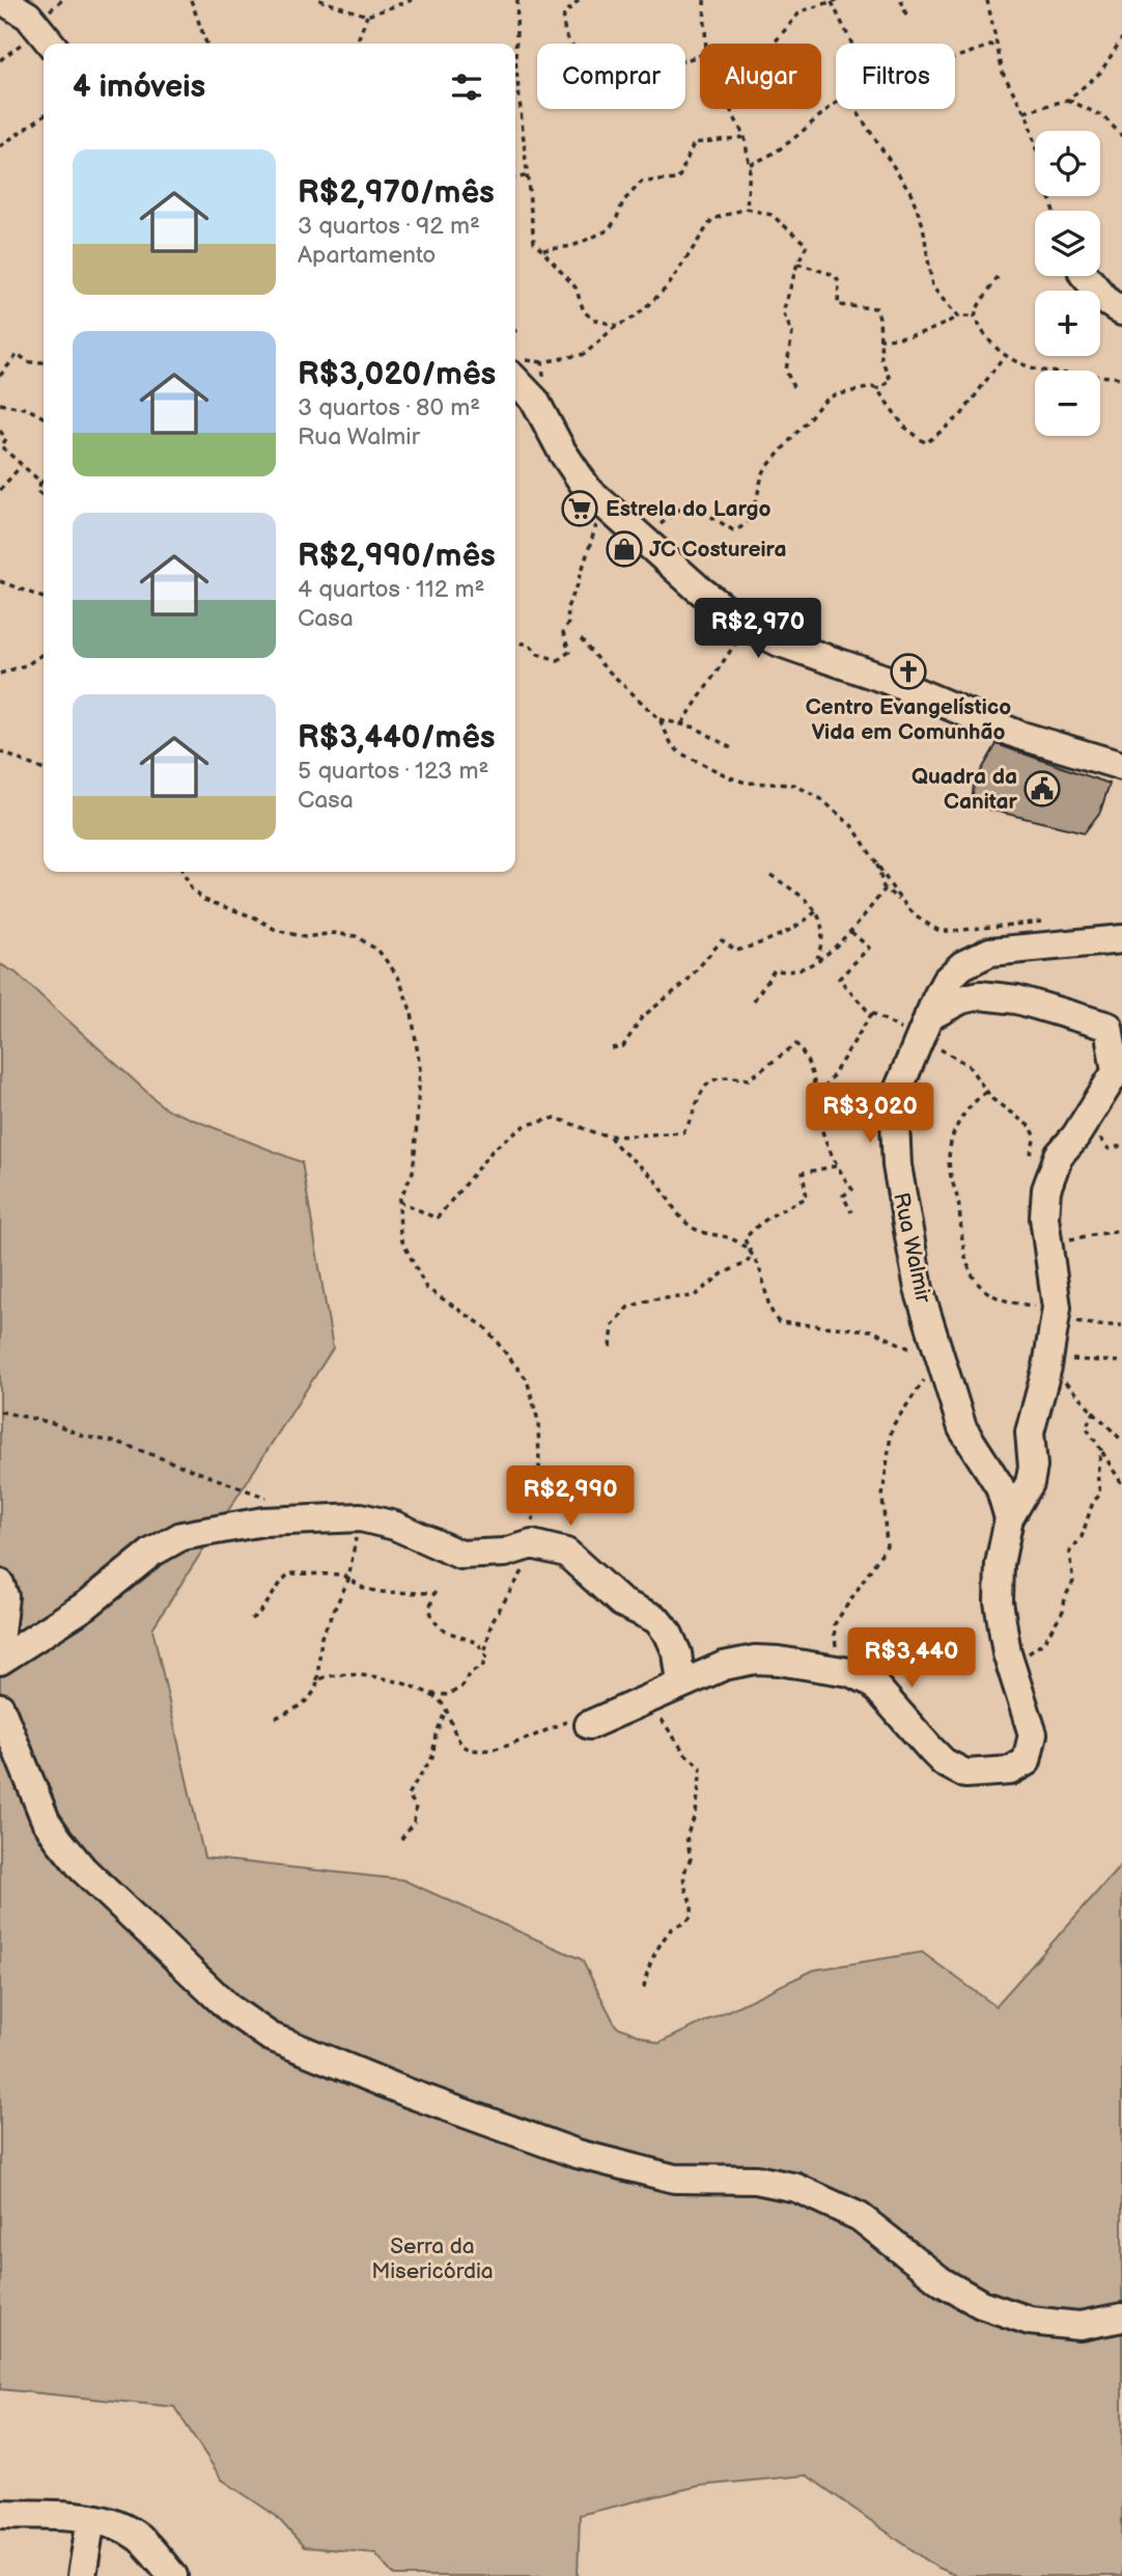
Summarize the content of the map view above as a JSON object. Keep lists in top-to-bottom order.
{
  "streets": {
    "street": ["Rua Walmir"]
  },
  "parks": ["Serra da Misericórdia"],
  "places": {
    "supermarket": ["Estrela do Largo"],
    "shop": ["JC Costureira"],
    "church": ["Centro Evangelístico Vida em Comunhão"],
    "public building": ["Quadra da Canitar"]
  },
  "page": {
    "chip": ["Comprar", "Alugar", "Filtros"],
    "heading": "4 imóveis",
    "map_buttons": ["+", "−"],
    "list": [
      {
        "name": "R$2,970/mês",
        "note": "3 quartos · 92 m² · Apartamento"
      },
      {
        "name": "R$3,020/mês",
        "note": "3 quartos · 80 m² · Rua Walmir"
      },
      {
        "name": "R$2,990/mês",
        "note": "4 quartos · 112 m² · Casa"
      },
      {
        "name": "R$3,440/mês",
        "note": "5 quartos · 123 m² · Casa"
      }
    ],
    "price": [
      "R$2,970",
      "R$3,020",
      "R$2,990",
      "R$3,440"
    ]
  }
}
